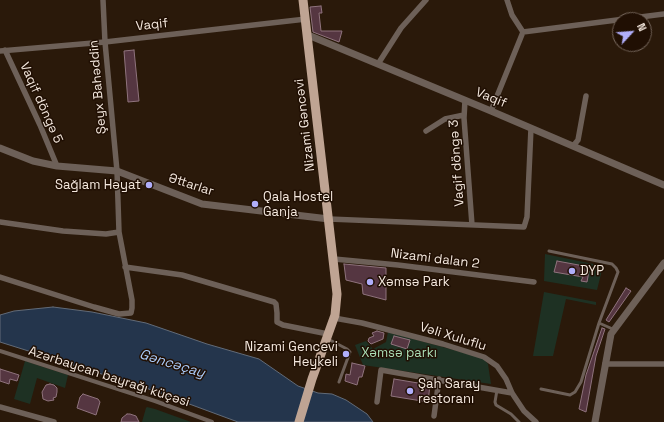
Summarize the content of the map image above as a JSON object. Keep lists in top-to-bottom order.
{
  "streets": {
    "main road": ["Nizami Gəncəvi"],
    "street": [
      "Vaqif",
      "Şeyx Bahəddin",
      "Vaqif döngə 5",
      "Vagif döngə 3",
      "Əttarlar",
      "Nizami dalan 2",
      "Vəli Xuluflu",
      "Azərbaycan bayrağı küçəsi"
    ]
  },
  "crossings": [
    ["Vaqif", "Şeyx Bahəddin"],
    ["Vaqif", "Vaqif döngə 5"],
    ["Vaqif", "Nizami Gəncəvi"],
    ["Vaqif", "Vagif döngə 3"],
    ["Vaqif", "Əttarlar"],
    ["Şeyx Bahəddin", "Əttarlar"],
    ["Vaqif döngə 5", "Əttarlar"],
    ["Nizami Gəncəvi", "Əttarlar"],
    ["Nizami Gəncəvi", "Nizami dalan 2"],
    ["Nizami Gəncəvi", "Vəli Xuluflu"],
    ["Vagif döngə 3", "Əttarlar"]
  ],
  "water": ["Gəncəçay"],
  "parks": ["Xəmsə parkı"],
  "places": [
    "Sağlam Həyat",
    "Qala Hostel Ganja",
    "DYP",
    "Xəmsə Park",
    "Nizami Gencevi Heykeli",
    "Şah Saray restoranı"
  ],
  "north": "top right"
}
